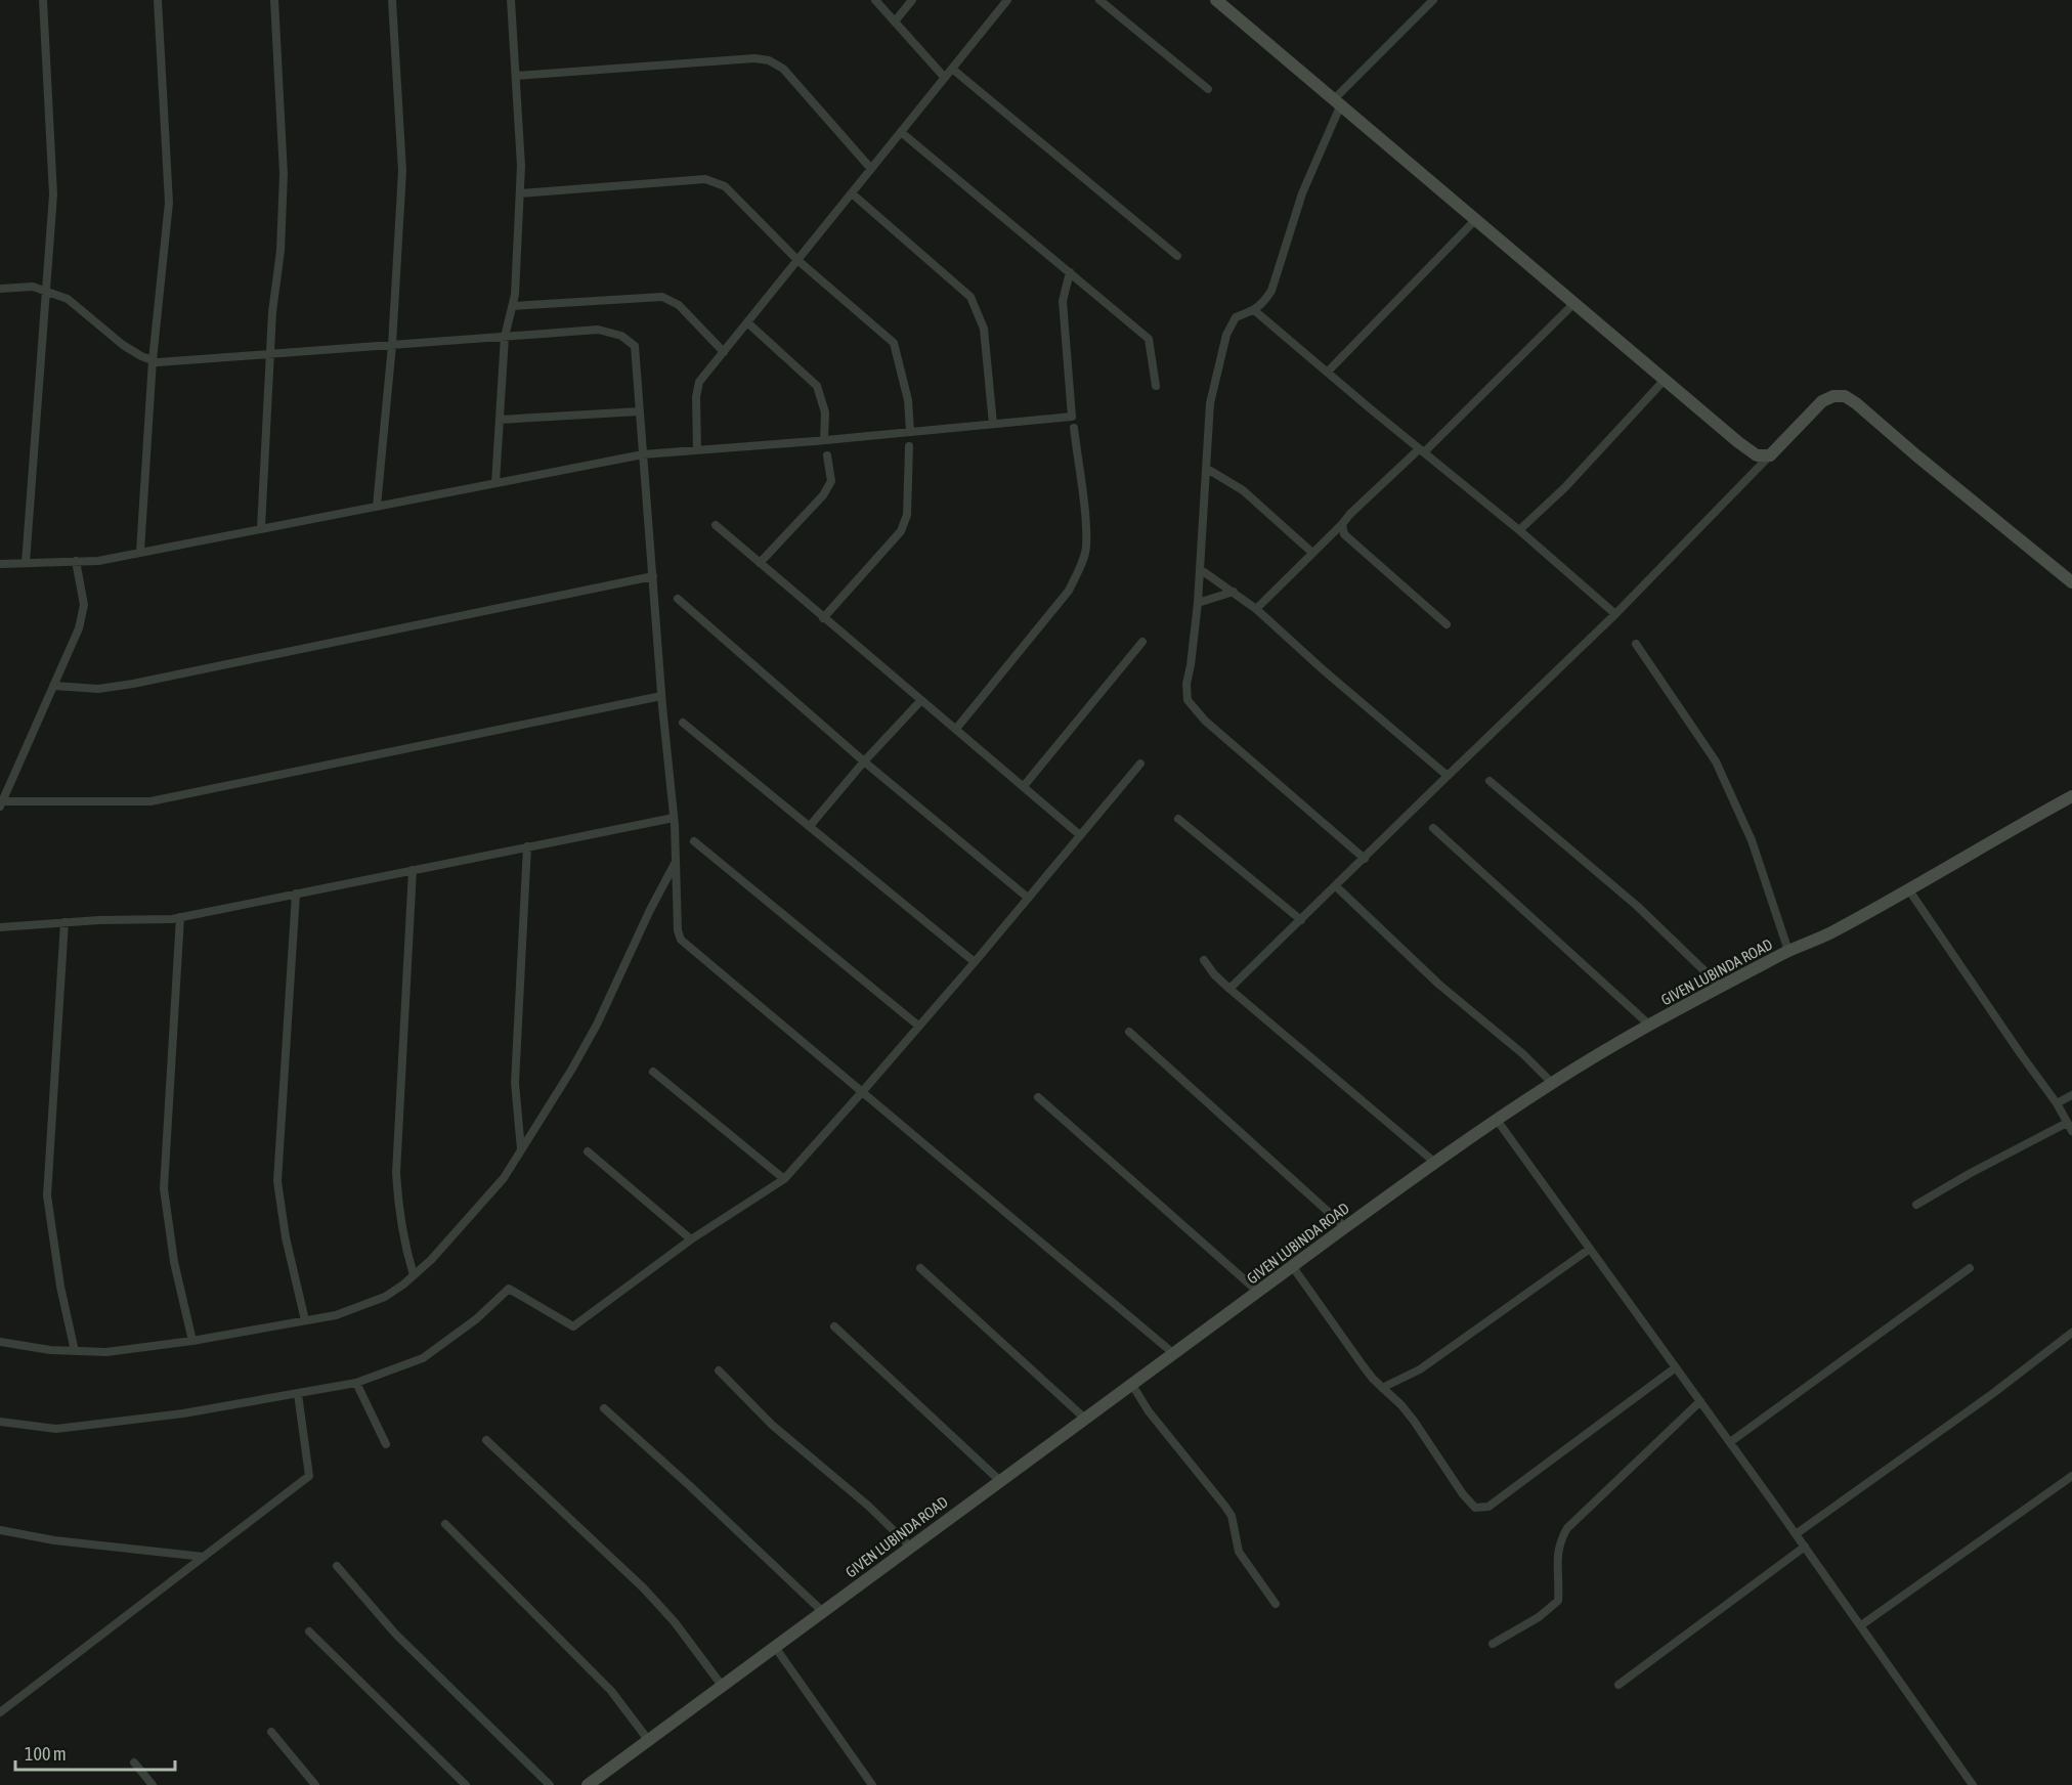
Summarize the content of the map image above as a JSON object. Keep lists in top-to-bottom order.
{
  "streets": {
    "street": ["GIVEN LUBINDA ROAD"]
  },
  "scale_bar": "100 m"
}
